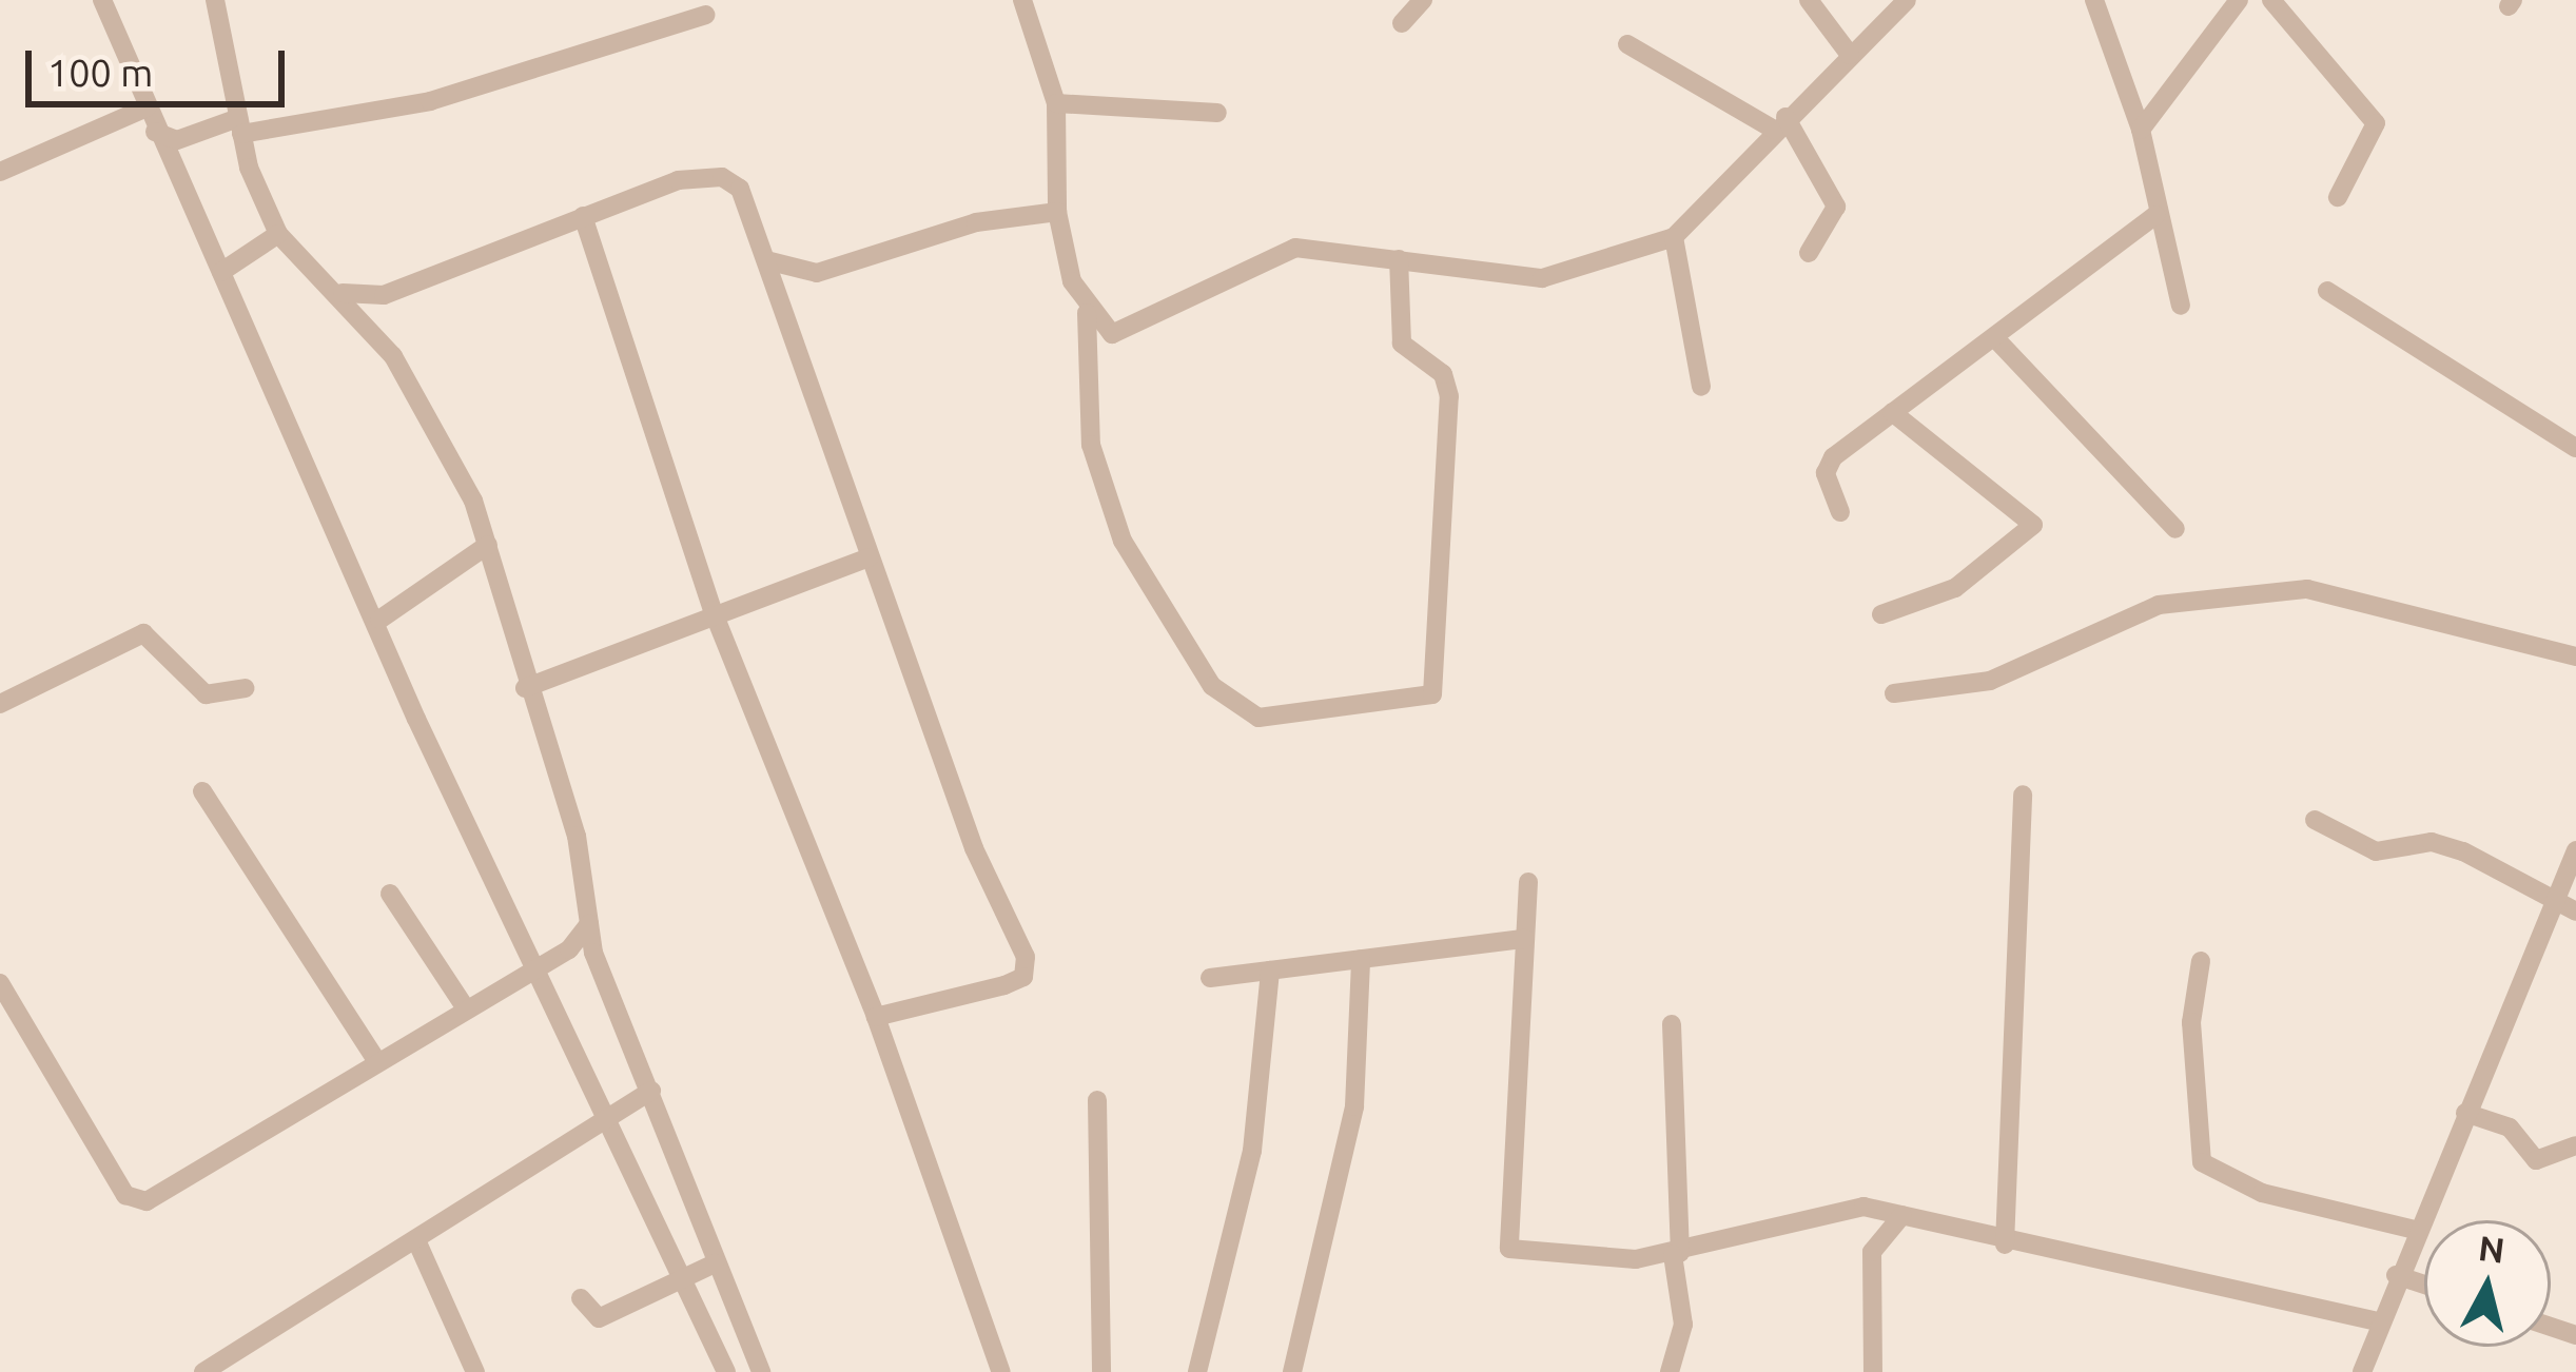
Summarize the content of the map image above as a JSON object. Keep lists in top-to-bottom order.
{
  "scale_bar": "100 m",
  "north": "top"
}
